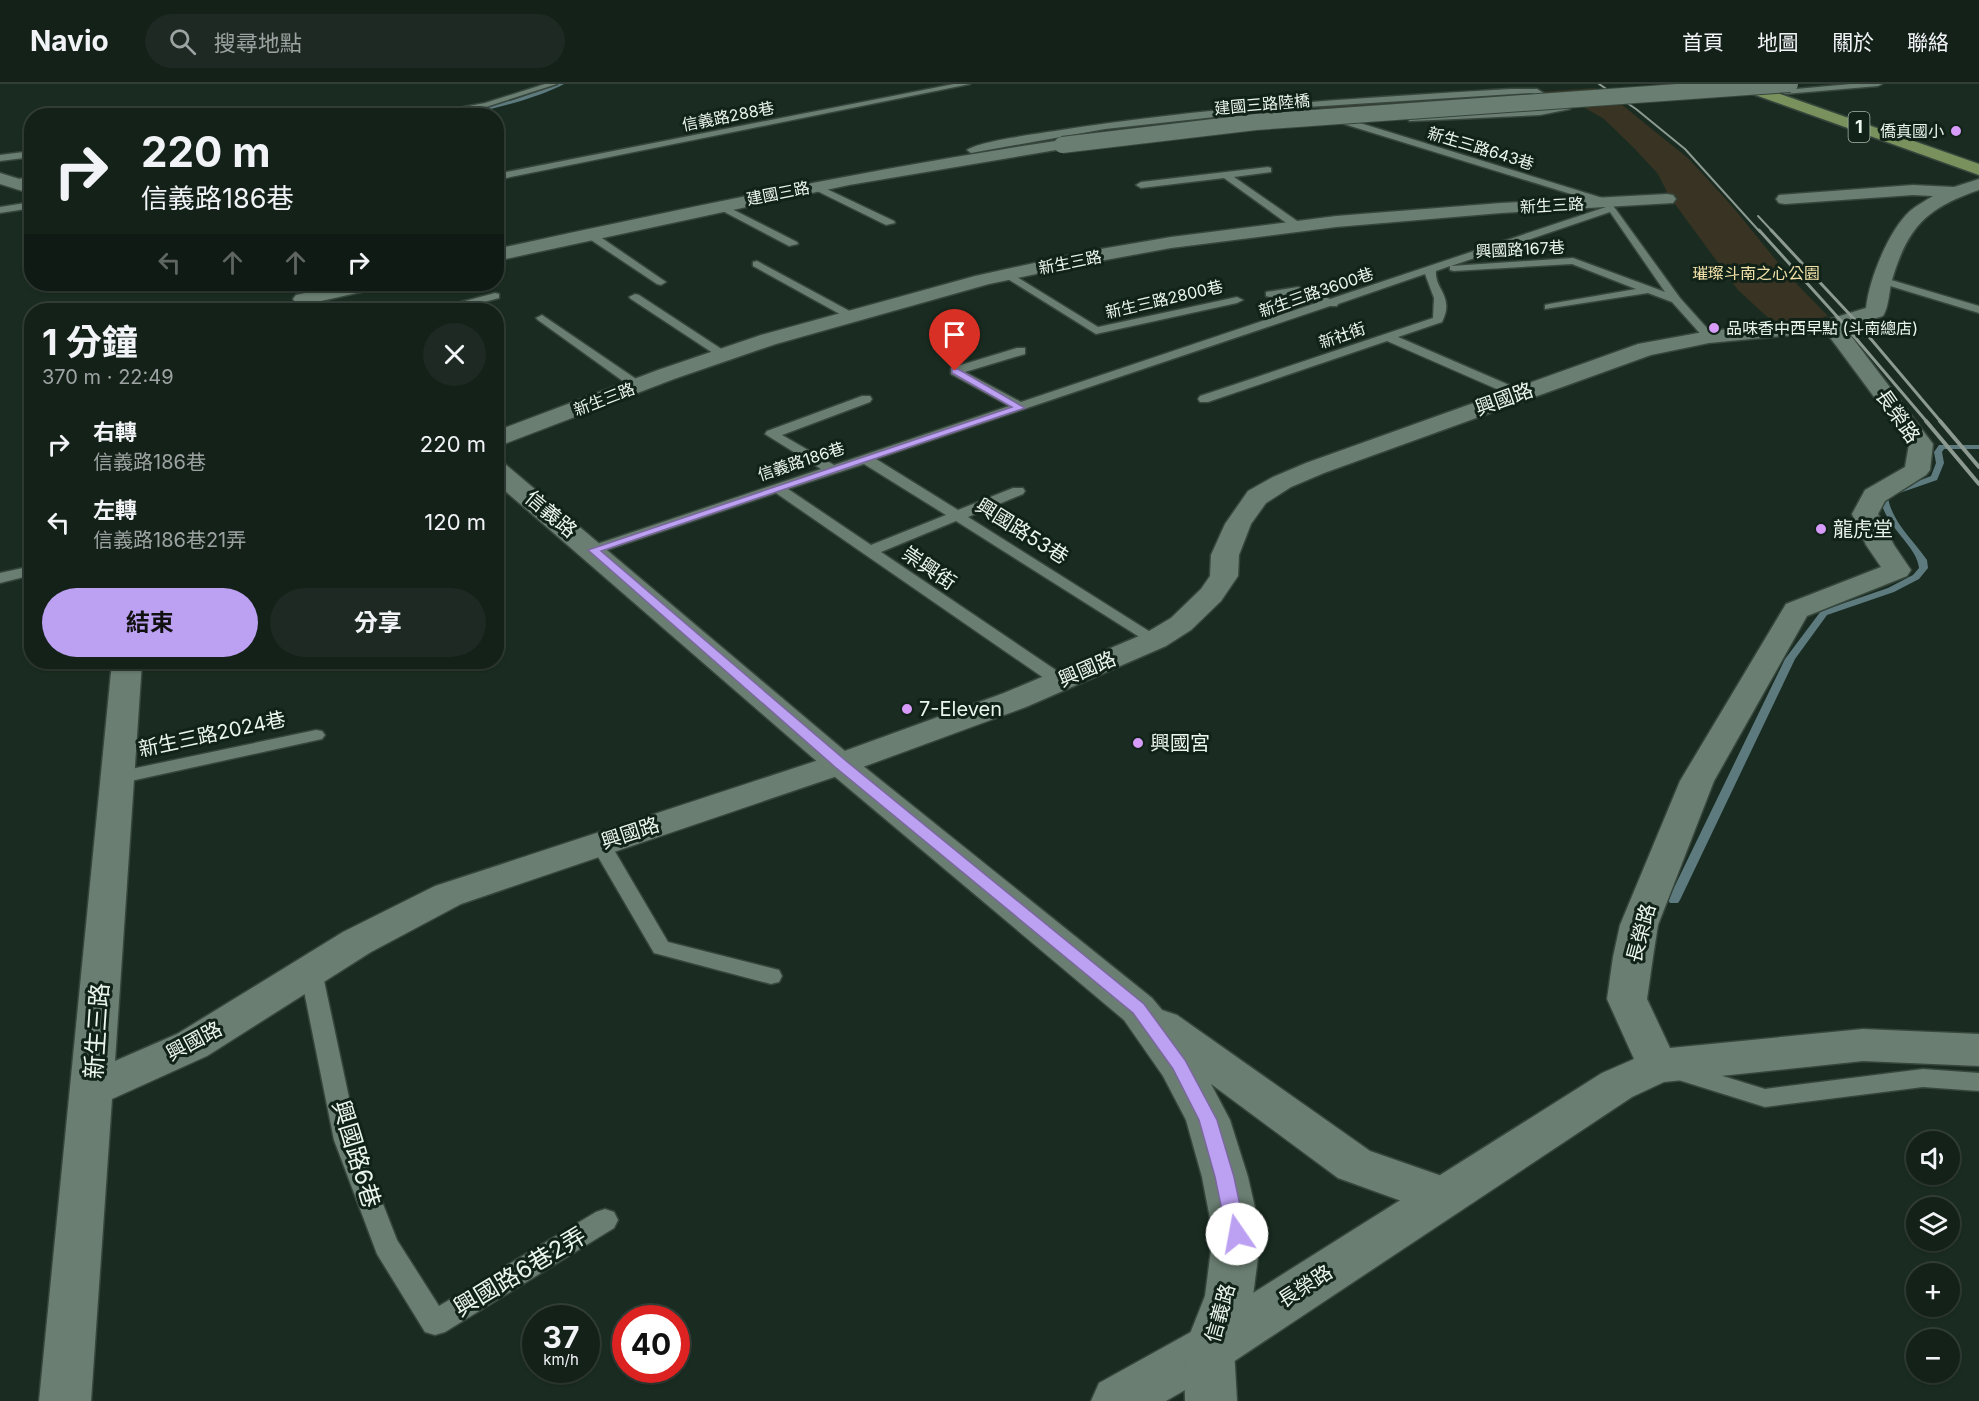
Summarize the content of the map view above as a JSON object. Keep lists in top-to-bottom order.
{
  "streets": {
    "main road": ["1"],
    "street": [
      "建國三路陸橋",
      "建國三路",
      "新生三路",
      "興國路",
      "長榮路",
      "信義路"
    ],
    "lane": [
      "信義路288巷",
      "新生三路643巷",
      "興國路167巷",
      "新生三路3600巷",
      "新生三路2800巷",
      "新社街",
      "信義路186巷",
      "興國路53巷",
      "崇興街",
      "新生三路2024巷",
      "興國路6巷",
      "興國路6巷2弄"
    ]
  },
  "crossings": [
    ["建國三路陸橋", "1"],
    ["建國三路陸橋", "建國三路"],
    ["新生三路643巷", "新生三路"],
    ["新生三路643巷", "新生三路3600巷"],
    ["新生三路", "新生三路3600巷"],
    ["新生三路", "新生三路2800巷"],
    ["新生三路", "興國路"],
    ["新生三路", "新生三路2024巷"],
    ["興國路167巷", "新生三路3600巷"],
    ["興國路167巷", "新社街"],
    ["新生三路3600巷", "新社街"],
    ["新生三路3600巷", "信義路186巷"],
    ["興國路", "長榮路"],
    ["興國路", "信義路"],
    ["興國路", "興國路53巷"],
    ["興國路", "崇興街"],
    ["興國路", "興國路6巷"],
    ["長榮路", "信義路"],
    ["信義路186巷", "信義路"],
    ["信義路186巷", "興國路53巷"],
    ["信義路186巷", "崇興街"],
    ["興國路6巷", "興國路6巷2弄"]
  ],
  "parks": ["璀璨斗南之心公園"],
  "places": [
    "僑真國小",
    "品味香中西早點 (斗南總店)",
    "龍虎堂",
    "7-Eleven",
    "興國宮"
  ],
  "page": {
    "header": "Navio",
    "search": "搜尋地點",
    "nav": [
      "首頁",
      "地圖",
      "關於",
      "聯絡"
    ],
    "turn": ["220 m", "信義路186巷"],
    "heading": ["1 分鐘", "370 m · 22:49"],
    "list": [
      {
        "name": "右轉",
        "note": "信義路186巷",
        "value": "220 m"
      },
      {
        "name": "左轉",
        "note": "信義路186巷21弄",
        "value": "120 m"
      }
    ],
    "buttons": ["結束", "分享"],
    "map_buttons": ["+", "−"],
    "speed": "37 km/h",
    "limit": "40"
  }
}
